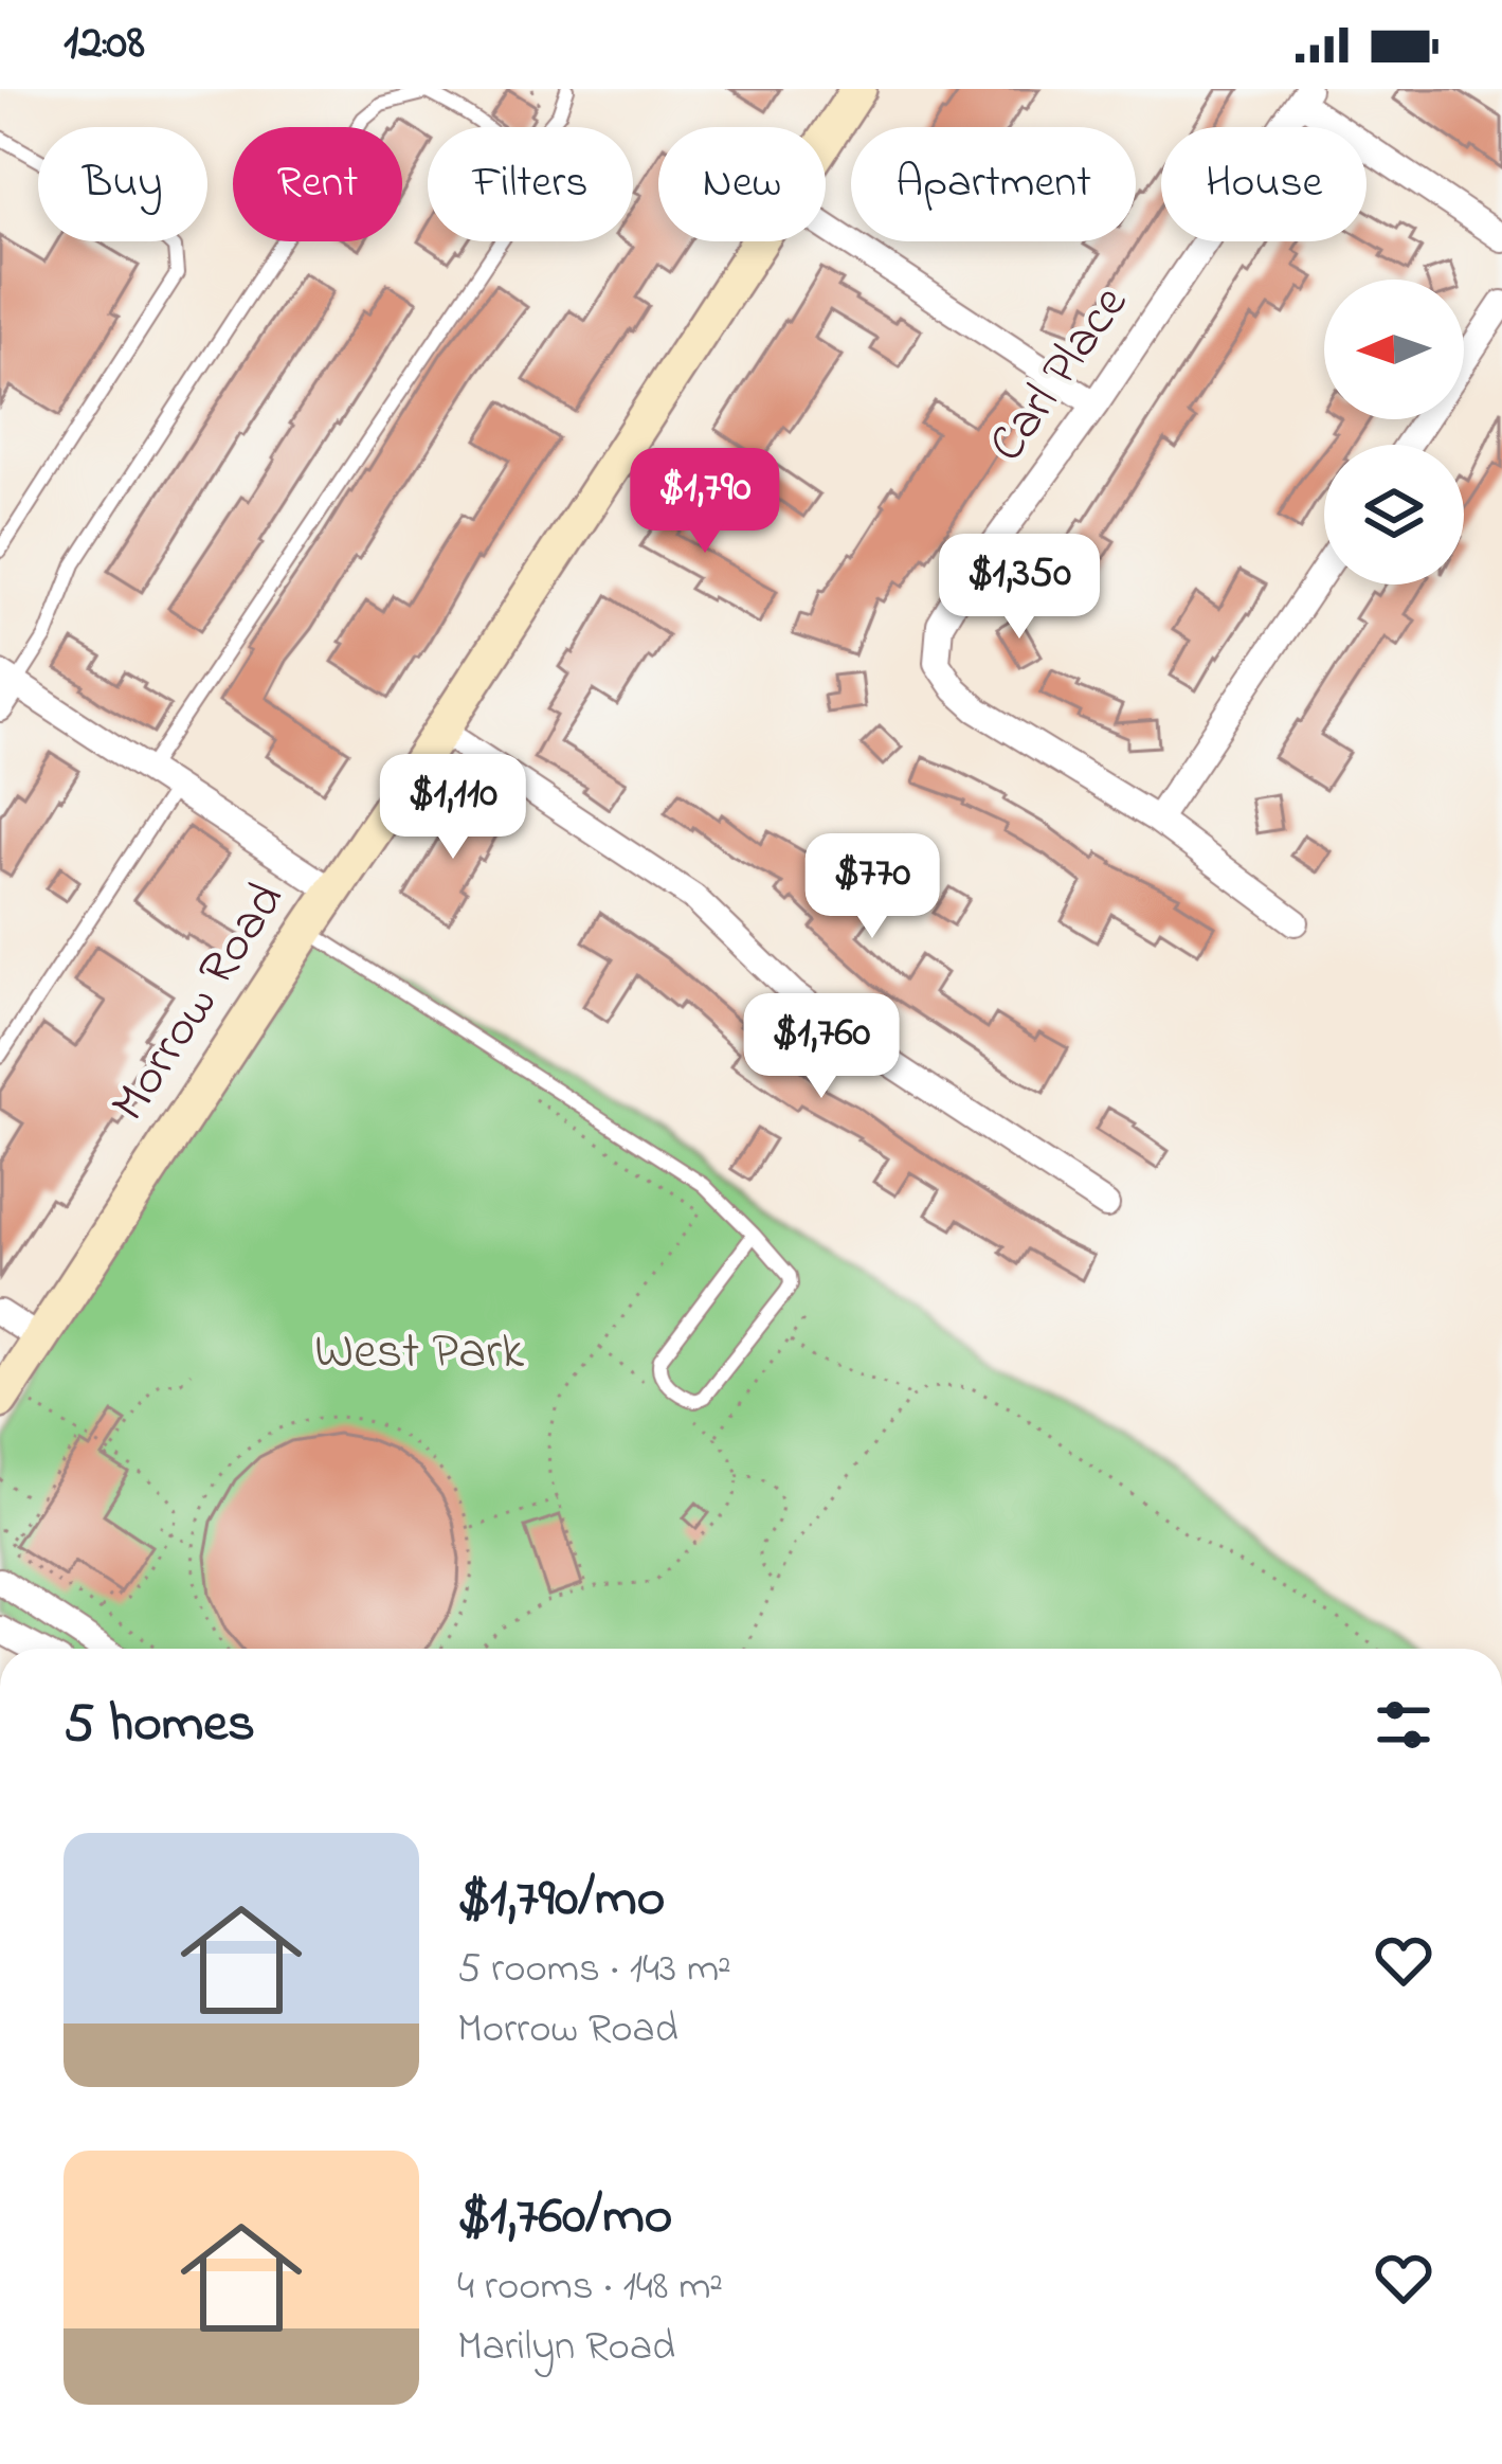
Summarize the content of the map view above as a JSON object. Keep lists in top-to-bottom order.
{
  "streets": {
    "street": ["Carl Place", "Morrow Road"]
  },
  "parks": ["West Park"],
  "north": "left",
  "page": {
    "status": "12:08",
    "chip": [
      "Buy",
      "Rent",
      "Filters",
      "New",
      "Apartment",
      "House"
    ],
    "price": [
      "$1,790",
      "$1,350",
      "$1,110",
      "$770",
      "$1,760"
    ],
    "heading": "5 homes",
    "list": [
      {
        "name": "$1,790/mo",
        "note": "5 rooms · 143 m² · Morrow Road"
      },
      {
        "name": "$1,760/mo",
        "note": "4 rooms · 148 m² · Marilyn Road"
      }
    ]
  }
}
